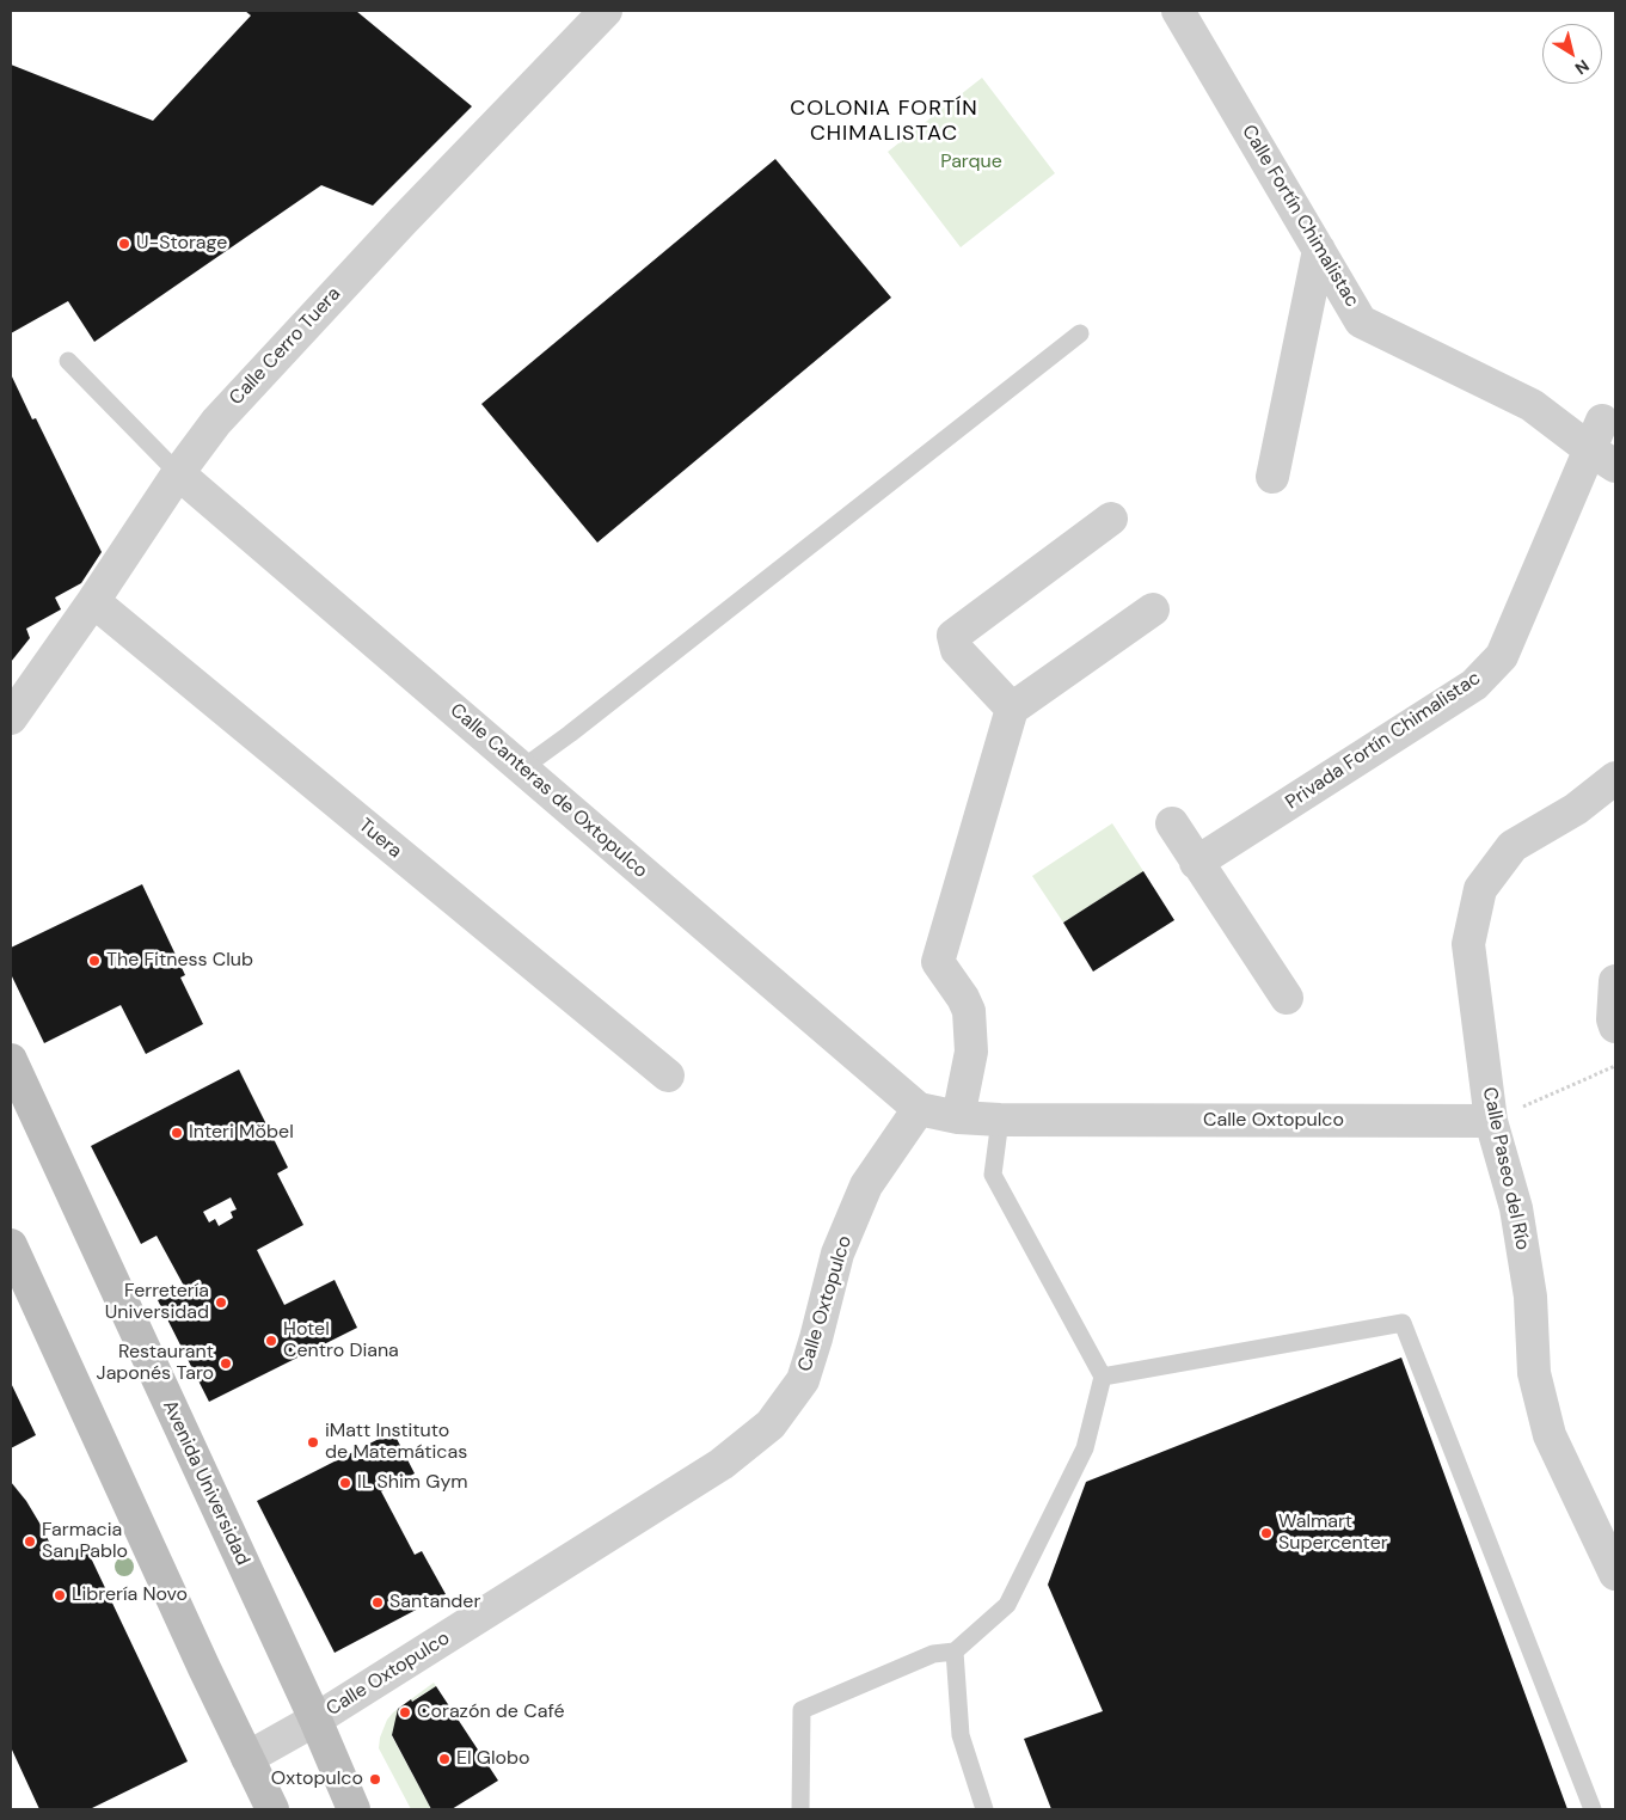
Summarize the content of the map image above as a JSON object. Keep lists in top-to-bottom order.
{
  "streets": {
    "main road": ["Avenida Universidad"],
    "street": [
      "Calle Fortín Chimalistac",
      "Calle Cerro Tuera",
      "Privada Fortín Chimalistac",
      "Calle Canteras de Oxtopulco",
      "Tuera",
      "Calle Oxtopulco",
      "Calle Paseo del Río"
    ]
  },
  "crossings": [
    ["Calle Fortín Chimalistac", "Privada Fortín Chimalistac"],
    ["Calle Cerro Tuera", "Calle Canteras de Oxtopulco"],
    ["Calle Cerro Tuera", "Tuera"],
    ["Calle Canteras de Oxtopulco", "Calle Oxtopulco"],
    ["Calle Oxtopulco", "Calle Paseo del Río"],
    ["Calle Oxtopulco", "Avenida Universidad"]
  ],
  "districts": ["COLONIA FORTÍN CHIMALISTAC"],
  "parks": ["Parque"],
  "places": [
    "U-Storage",
    "The Fitness Club",
    "Interi Möbel",
    "Ferretería Universidad",
    "Hotel Centro Diana",
    "Restaurant Japonés Taro",
    "iMatt Instituto de Matemáticas",
    "IL Shim Gym",
    "Walmart Supercenter",
    "Farmacia San Pablo",
    "Librería Novo",
    "Santander",
    "Corazón de Café",
    "El Globo",
    "Oxtopulco"
  ],
  "north": "bottom right"
}
